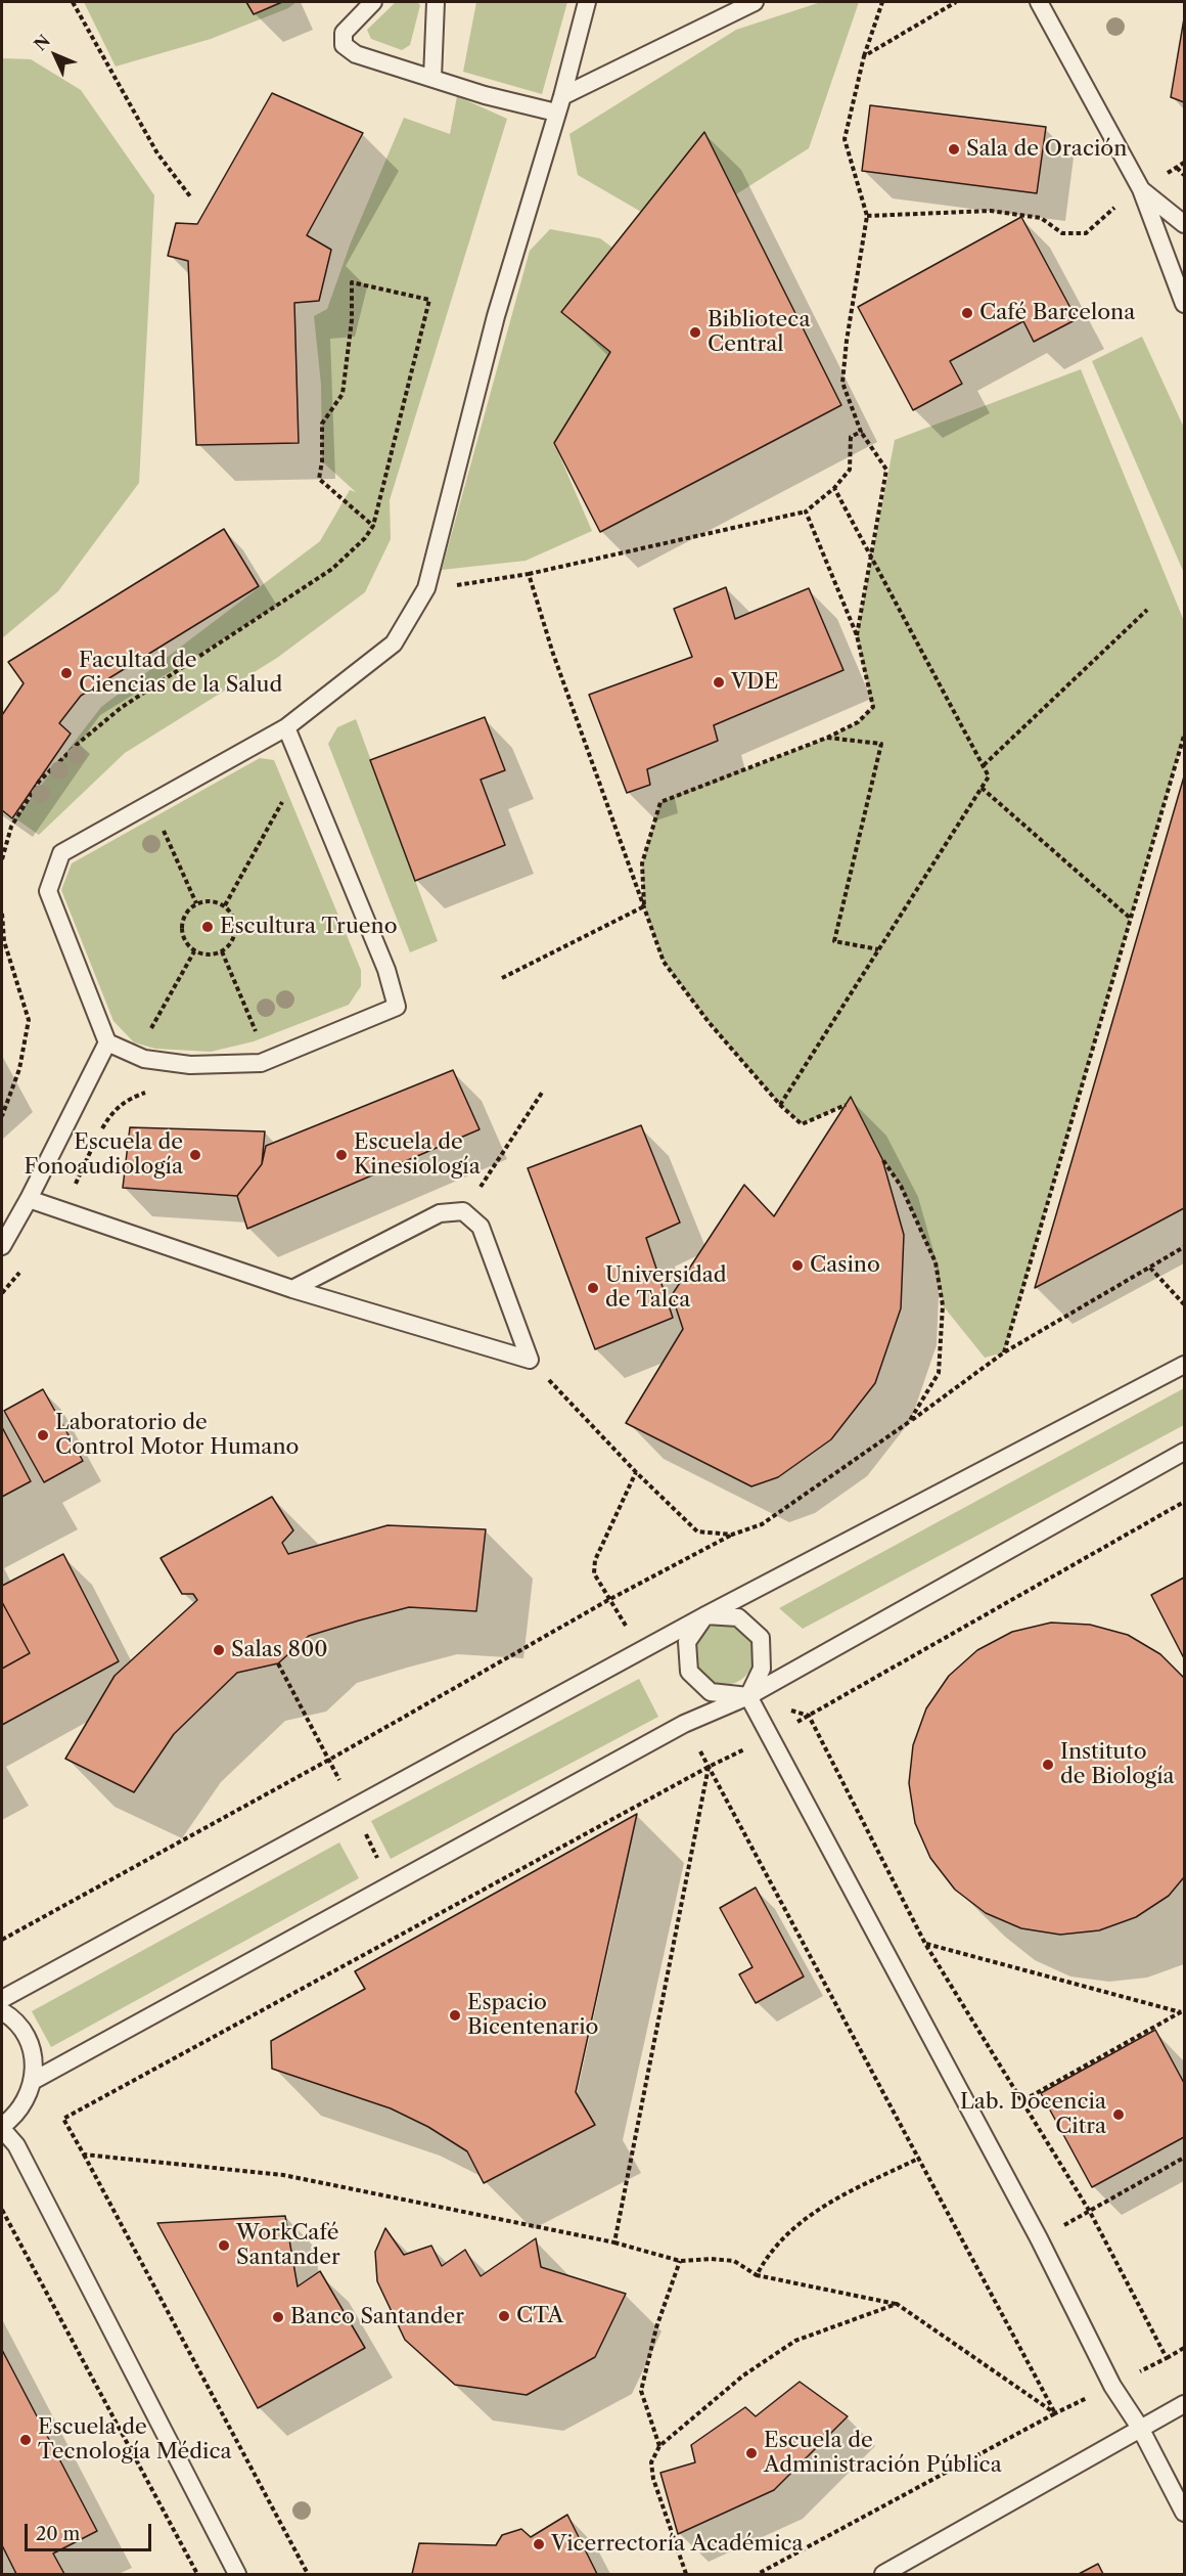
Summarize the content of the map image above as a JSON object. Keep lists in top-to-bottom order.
{
  "places": [
    "Sala de Oración",
    "Café Barcelona",
    "Biblioteca Central",
    "Facultad de Ciencias de la Salud",
    "VDE",
    "Escultura Trueno",
    "Escuela de Fonoaudiología",
    "Escuela de Kinesiología",
    "Casino",
    "Universidad de Talca",
    "Laboratorio de Control Motor Humano",
    "Salas 800",
    "Instituto de Biología",
    "Espacio Bicentenario",
    "Lab. Docencia Citra",
    "WorkCafé Santander",
    "CTA",
    "Banco Santander",
    "Escuela de Tecnología Médica",
    "Escuela de Administración Pública",
    "Vicerrectoría Académica"
  ],
  "scale_bar": "20 m",
  "north": "top left"
}
